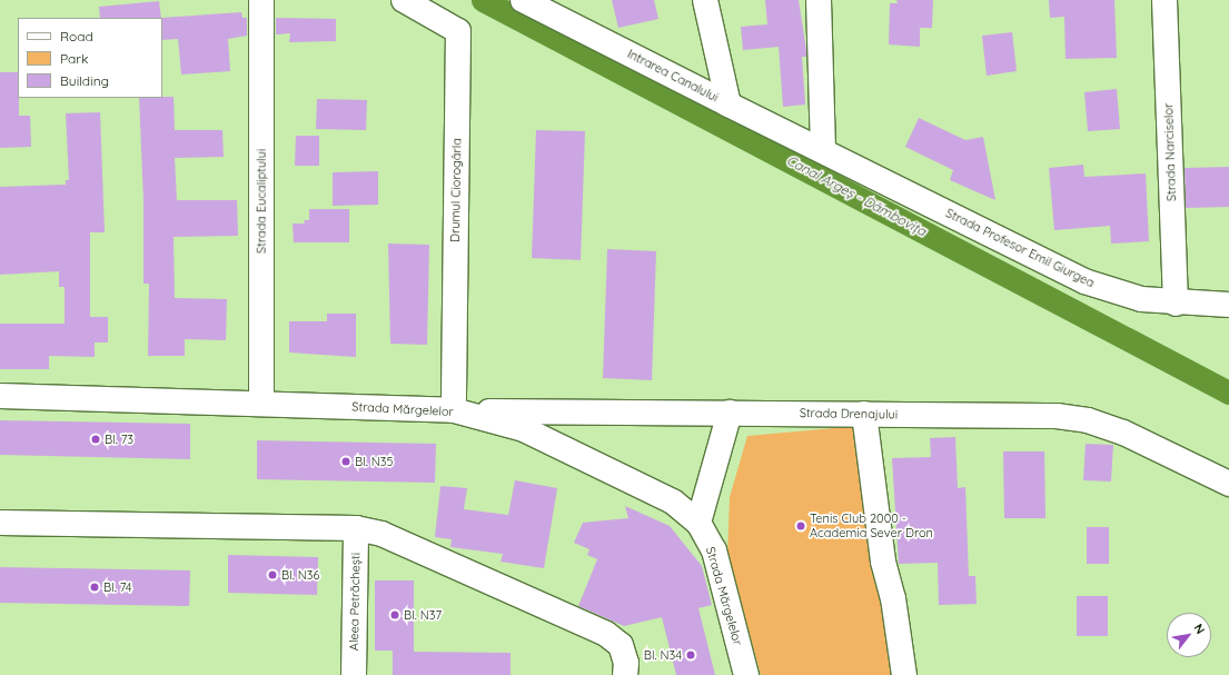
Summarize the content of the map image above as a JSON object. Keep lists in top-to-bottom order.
{
  "streets": {
    "street": [
      "Intrarea Canalului",
      "Strada Narciselor",
      "Drumul Ciorogârla",
      "Strada Eucaliptului",
      "Strada Profesor Emil Giurgea",
      "Strada Mărgelelor",
      "Strada Drenajului",
      "Aleea Petrăchești"
    ]
  },
  "crossings": [
    ["Intrarea Canalului", "Strada Profesor Emil Giurgea"],
    ["Strada Narciselor", "Strada Profesor Emil Giurgea"],
    ["Drumul Ciorogârla", "Strada Mărgelelor"],
    ["Drumul Ciorogârla", "Strada Drenajului"],
    ["Strada Eucaliptului", "Strada Mărgelelor"],
    ["Strada Mărgelelor", "Strada Drenajului"]
  ],
  "water": ["Canal Argeș - Dâmbovița"],
  "places": [
    "Bl. 73",
    "Bl. N35",
    "Tenis Club 2000 - Academia Sever Dron",
    "Bl. N36",
    "Bl. 74",
    "Bl. N37",
    "Bl. N34"
  ],
  "legend": ["Road", "Park", "Building"],
  "north": "top right"
}
